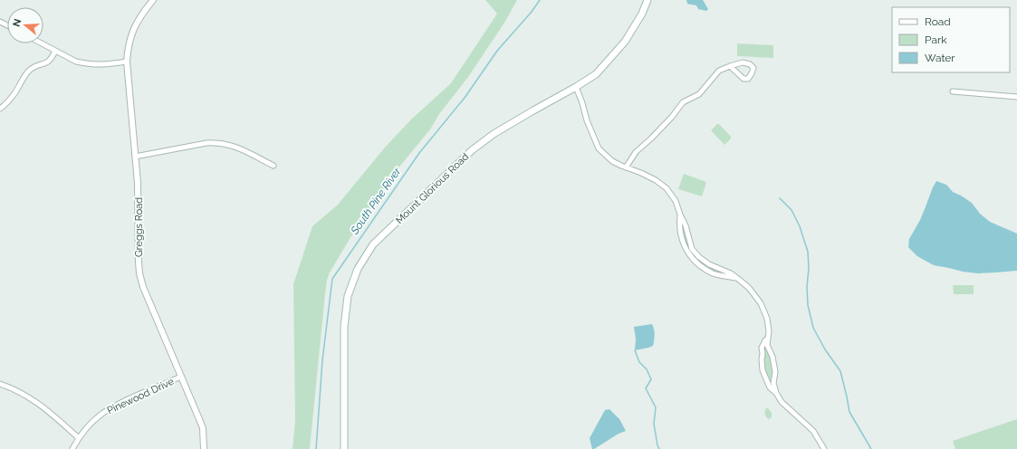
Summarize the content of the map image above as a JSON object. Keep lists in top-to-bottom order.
{
  "streets": {
    "main road": ["Mount Glorious Road"],
    "street": ["Greggs Road", "Pinewood Drive"]
  },
  "crossings": [
    ["Greggs Road", "Pinewood Drive"]
  ],
  "water": ["South Pine River"],
  "legend": ["Road", "Park", "Water"],
  "north": "left"
}
